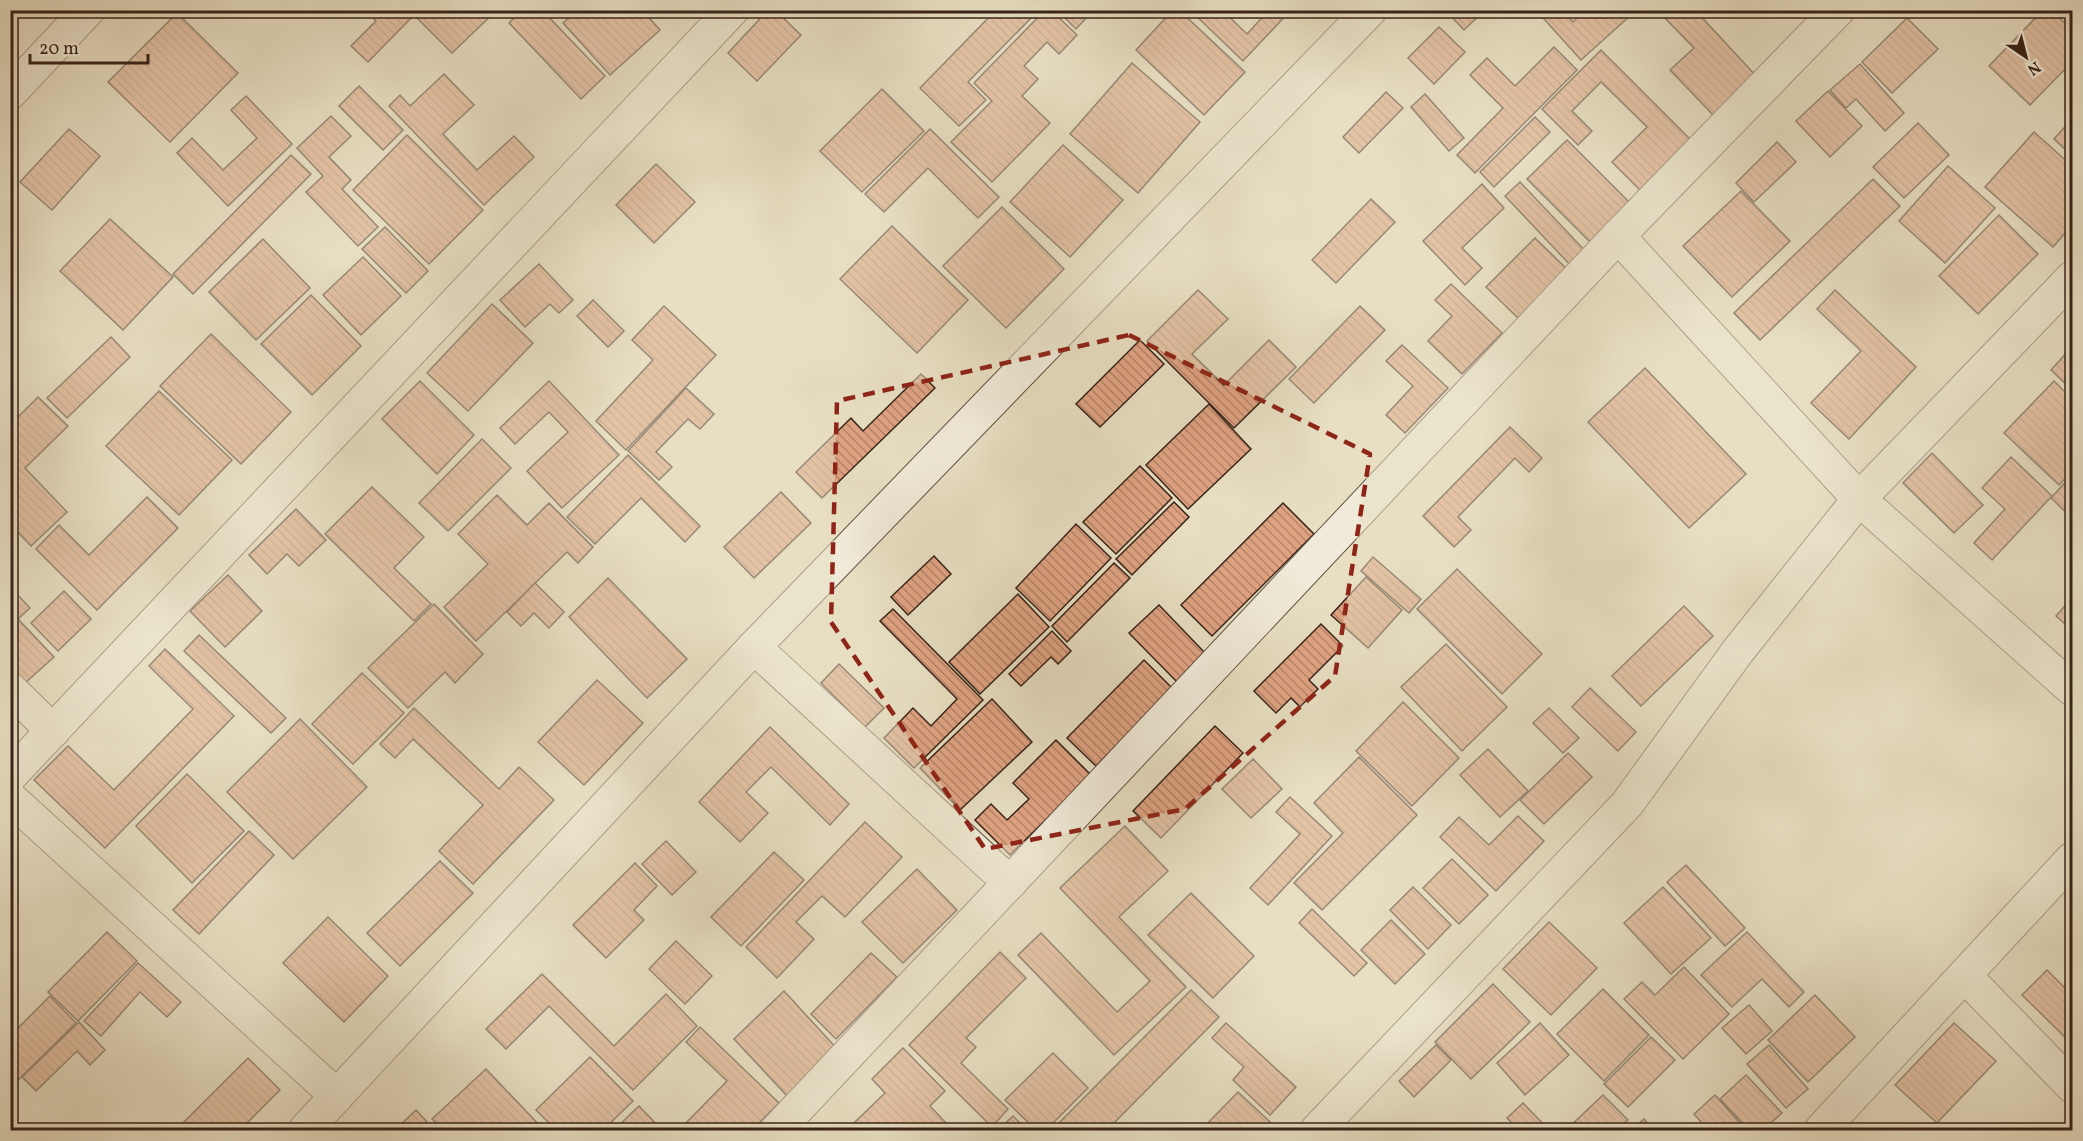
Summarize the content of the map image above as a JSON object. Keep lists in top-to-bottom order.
{
  "scale_bar": "20 m",
  "north": "bottom right"
}
